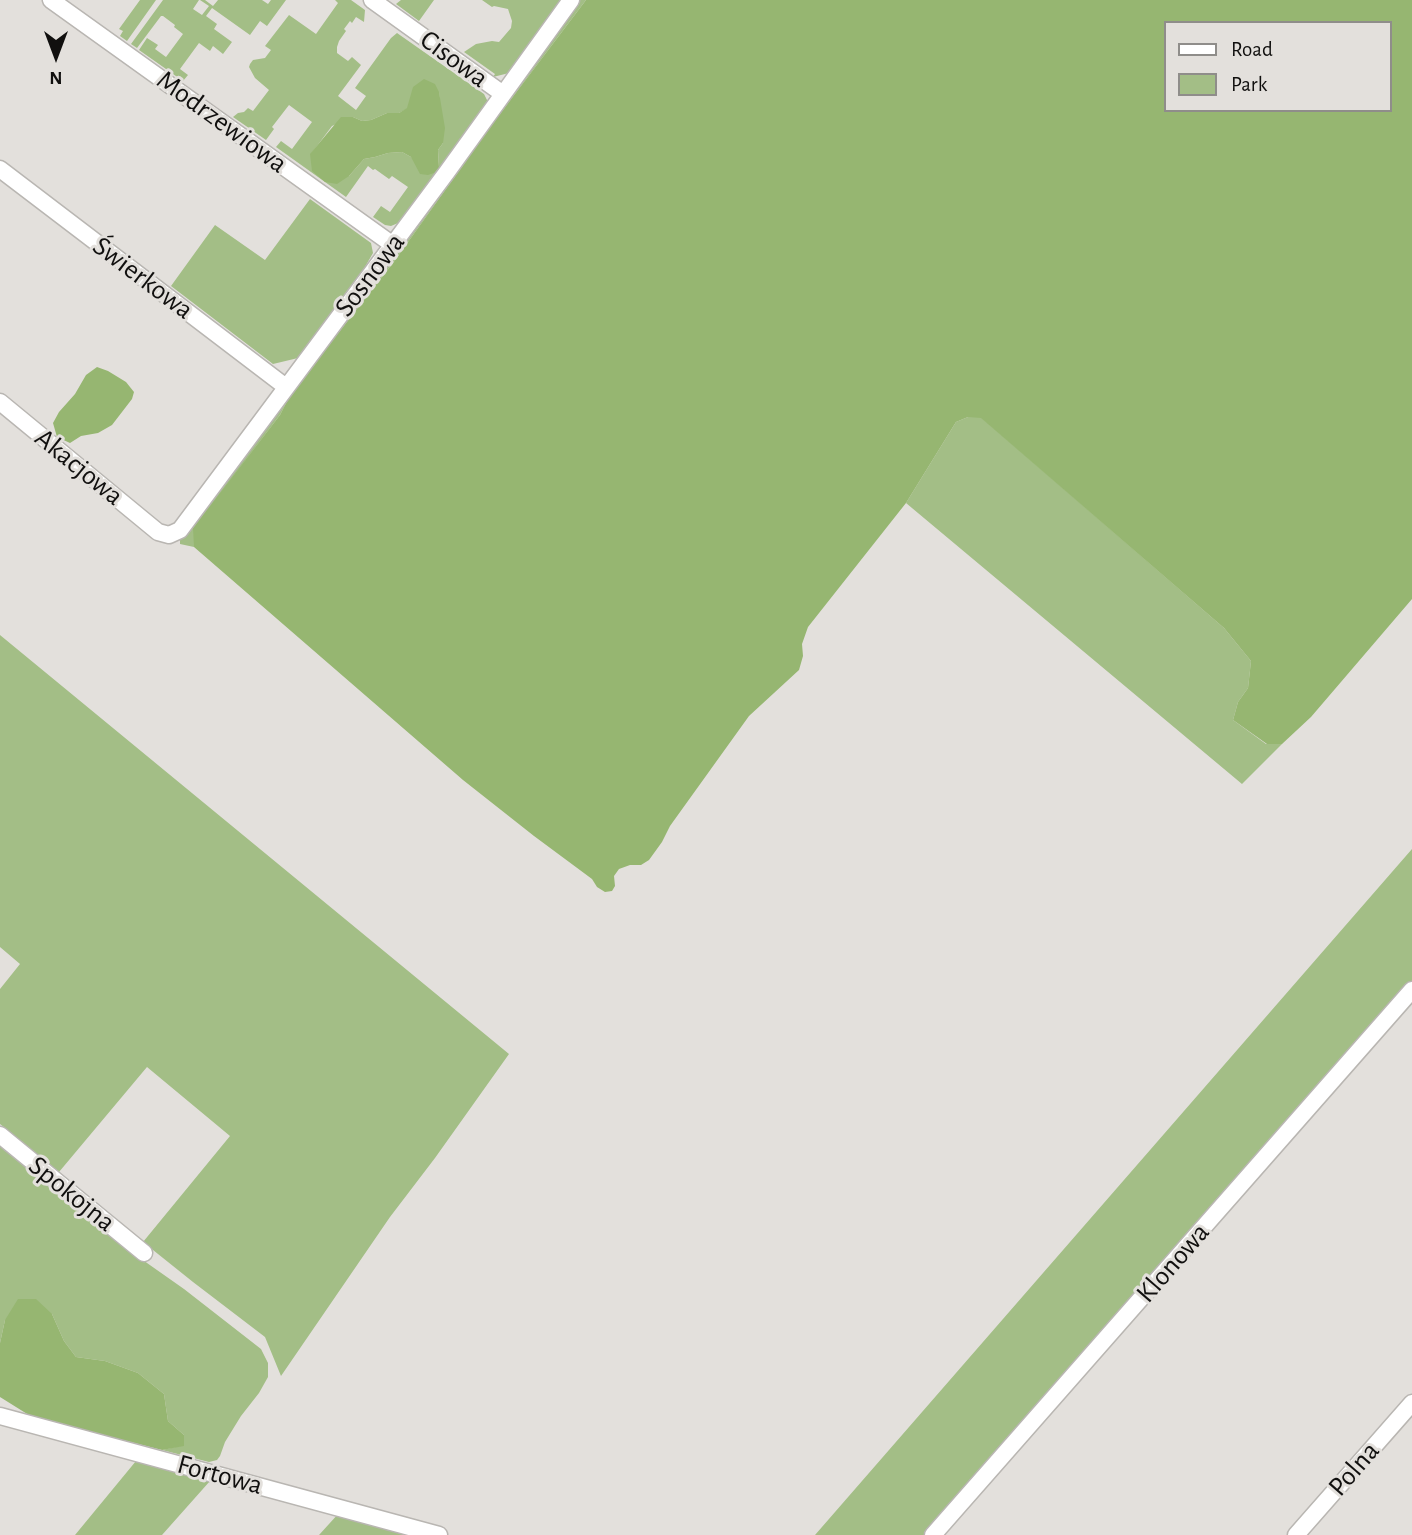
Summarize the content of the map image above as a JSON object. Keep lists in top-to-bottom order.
{
  "streets": {
    "street": [
      "Cisowa",
      "Modrzewiowa",
      "Sosnowa",
      "Świerkowa",
      "Akacjowa",
      "Spokojna",
      "Klonowa",
      "Polna",
      "Fortowa"
    ]
  },
  "crossings": [
    ["Cisowa", "Sosnowa"],
    ["Modrzewiowa", "Sosnowa"],
    ["Sosnowa", "Świerkowa"],
    ["Sosnowa", "Akacjowa"]
  ],
  "legend": ["Road", "Park"],
  "north": "bottom"
}
